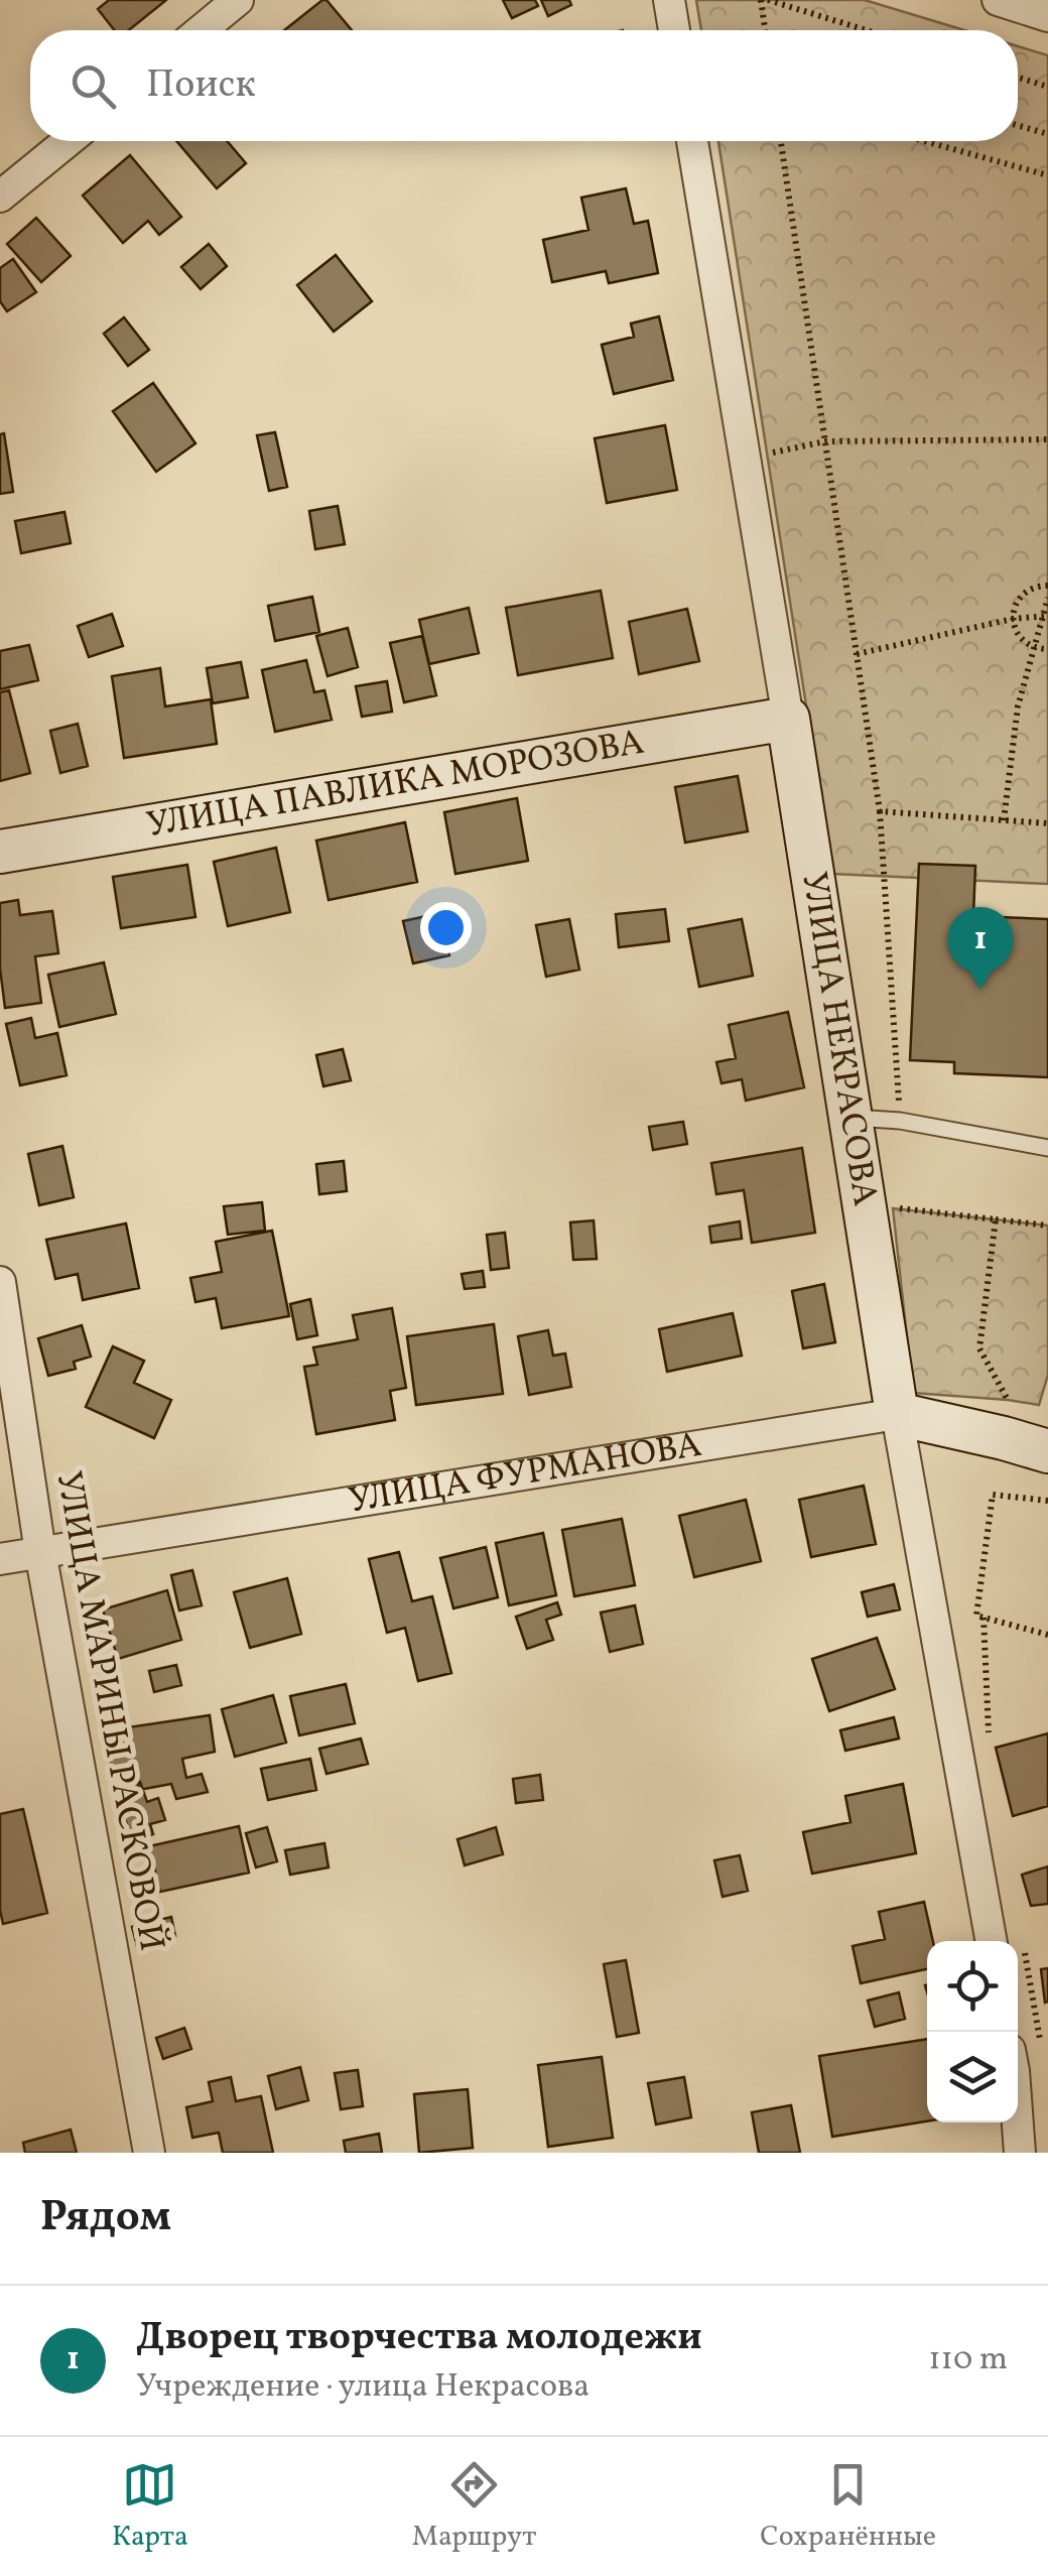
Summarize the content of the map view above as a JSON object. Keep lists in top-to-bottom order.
{
  "streets": {
    "street": [
      "УЛИЦА ПАВЛИКА МОРОЗОВА",
      "УЛИЦА НЕКРАСОВА",
      "УЛИЦА ФУРМАНОВА",
      "УЛИЦА МАРИНЫ РАСКОВОЙ"
    ]
  },
  "crossings": [
    ["УЛИЦА ПАВЛИКА МОРОЗОВА", "УЛИЦА НЕКРАСОВА"],
    ["УЛИЦА НЕКРАСОВА", "УЛИЦА ФУРМАНОВА"],
    ["УЛИЦА ФУРМАНОВА", "УЛИЦА МАРИНЫ РАСКОВОЙ"]
  ],
  "page": {
    "search": "Поиск",
    "pins": "1",
    "heading": "Рядом",
    "list": [
      {
        "mark": "1",
        "name": "Дворец творчества молодежи",
        "note": "Учреждение · улица Некрасова",
        "value": "110 m"
      }
    ],
    "nav": ["Карта", "Маршрут", "Сохранённые"]
  }
}
